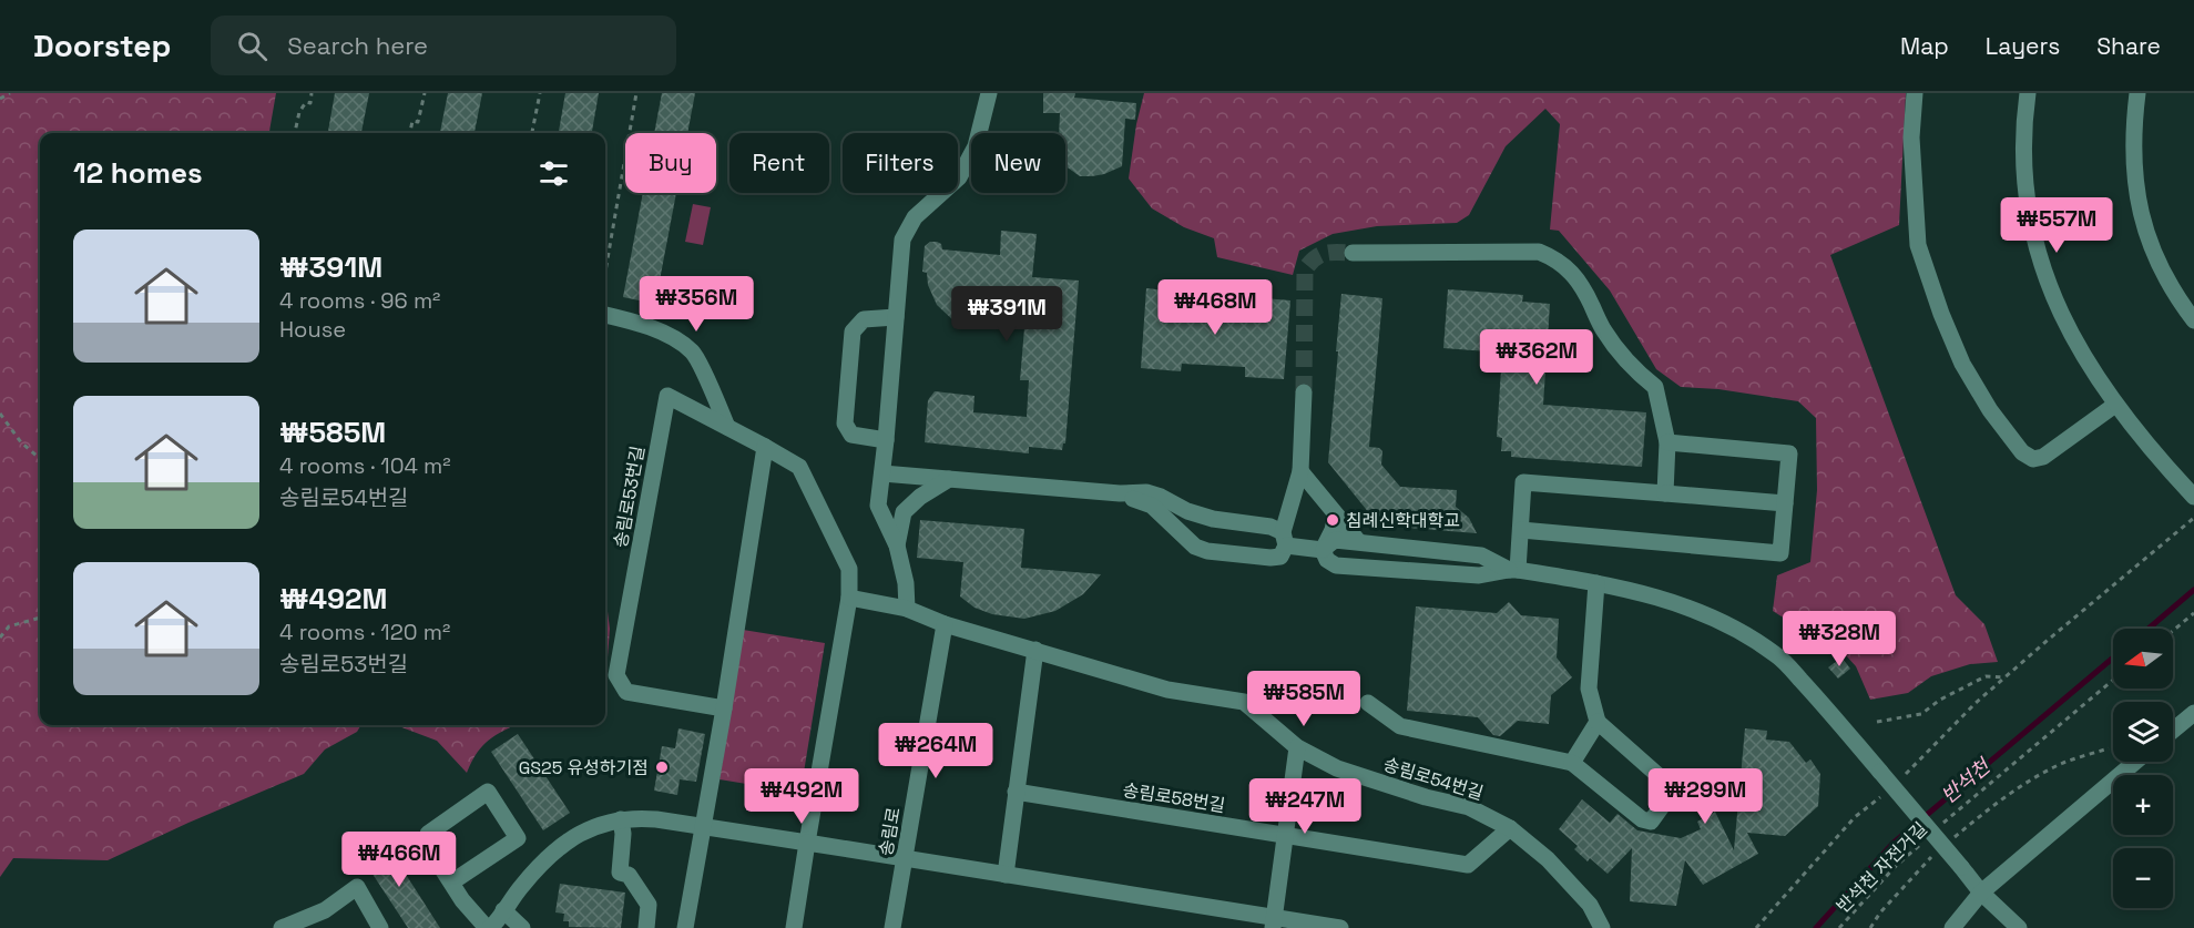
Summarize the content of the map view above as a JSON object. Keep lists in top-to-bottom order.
{
  "streets": {
    "street": [
      "송림로53번길",
      "송림로54번길",
      "송림로58번길",
      "송림로"
    ],
    "path": ["반석천 자전거길"]
  },
  "crossings": [
    ["송림로54번길", "송림로58번길"],
    ["송림로54번길", "송림로"]
  ],
  "water": ["반석천"],
  "places": ["침례신학대학교", "GS25 유성하기점"],
  "north": "left",
  "page": {
    "header": "Doorstep",
    "search": "Search here",
    "nav": ["Map", "Layers", "Share"],
    "chip": [
      "Buy",
      "Rent",
      "Filters",
      "New"
    ],
    "heading": "12 homes",
    "price": [
      "₩557M",
      "₩356M",
      "₩468M",
      "₩391M",
      "₩362M",
      "₩328M",
      "₩585M",
      "₩264M",
      "₩492M",
      "₩299M",
      "₩247M",
      "₩466M"
    ],
    "list": [
      {
        "name": "₩391M",
        "note": "4 rooms · 96 m² · House"
      },
      {
        "name": "₩585M",
        "note": "4 rooms · 104 m² · 송림로54번길"
      },
      {
        "name": "₩492M",
        "note": "4 rooms · 120 m² · 송림로53번길"
      }
    ],
    "map_buttons": ["+", "−"]
  }
}
